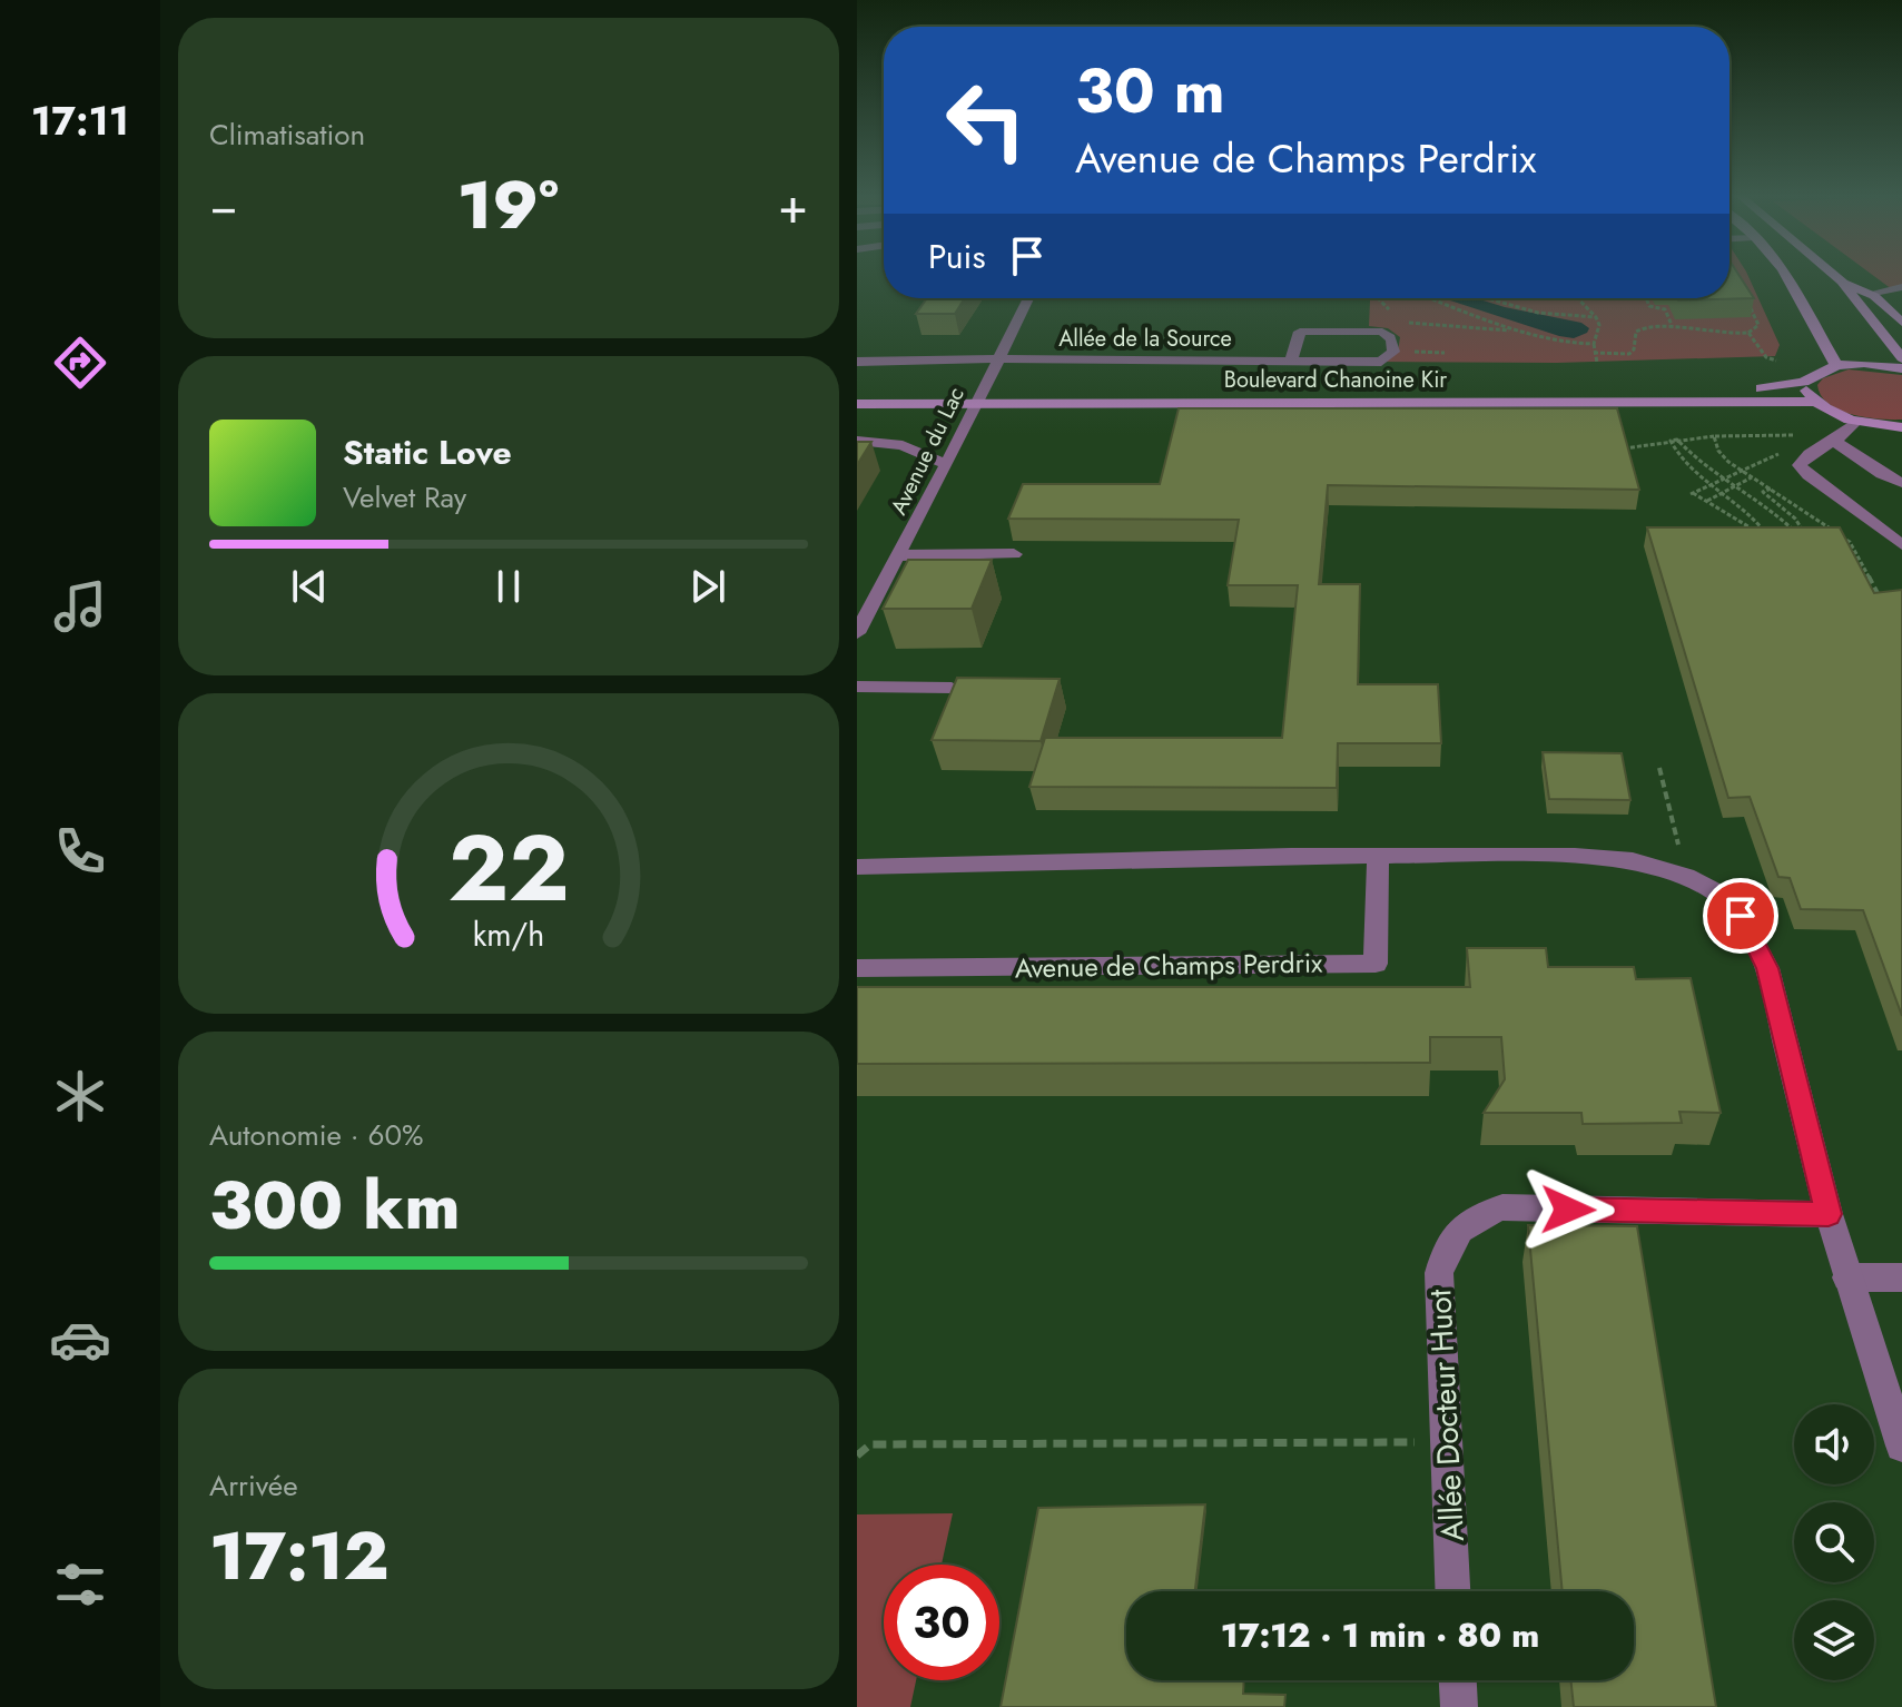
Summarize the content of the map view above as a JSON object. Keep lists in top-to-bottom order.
{
  "streets": {
    "main road": ["Boulevard Chanoine Kir"],
    "street": [
      "Allée de la Source",
      "Avenue du Lac",
      "Avenue de Champs Perdrix",
      "Allée Docteur Huot"
    ]
  },
  "crossings": [
    ["Allée de la Source", "Avenue du Lac"],
    ["Boulevard Chanoine Kir", "Avenue du Lac"]
  ],
  "page": {
    "tabs": "17:11",
    "tile": [
      "Climatisation",
      ["Autonomie · 60%", "300 km"],
      ["Arrivée", "17:12"]
    ],
    "turn": ["30 m", "Avenue de Champs Perdrix"],
    "heat": ["−", "19°", "+"],
    "then": "Puis",
    "song": ["Static Love", "Velvet Ray"],
    "limit": "30",
    "trip": "17:12 · 1 min · 80 m",
    "gauge": ["22", "km/h"]
  }
}
